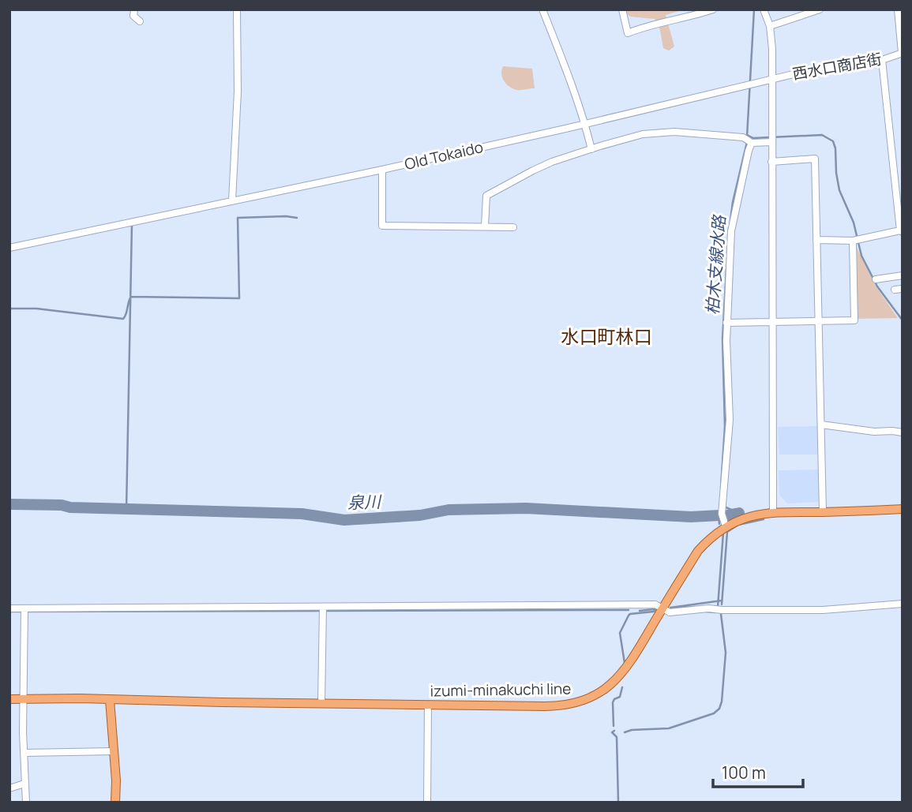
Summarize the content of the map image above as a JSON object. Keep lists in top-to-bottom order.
{
  "streets": {
    "main road": ["izumi-minakuchi line"],
    "street": ["西水口商店街", "Old Tokaido"]
  },
  "crossings": [
    ["西水口商店街", "Old Tokaido"]
  ],
  "districts": ["水口町林口"],
  "water": ["柏木支線水路", "泉川"],
  "scale_bar": "100 m"
}
